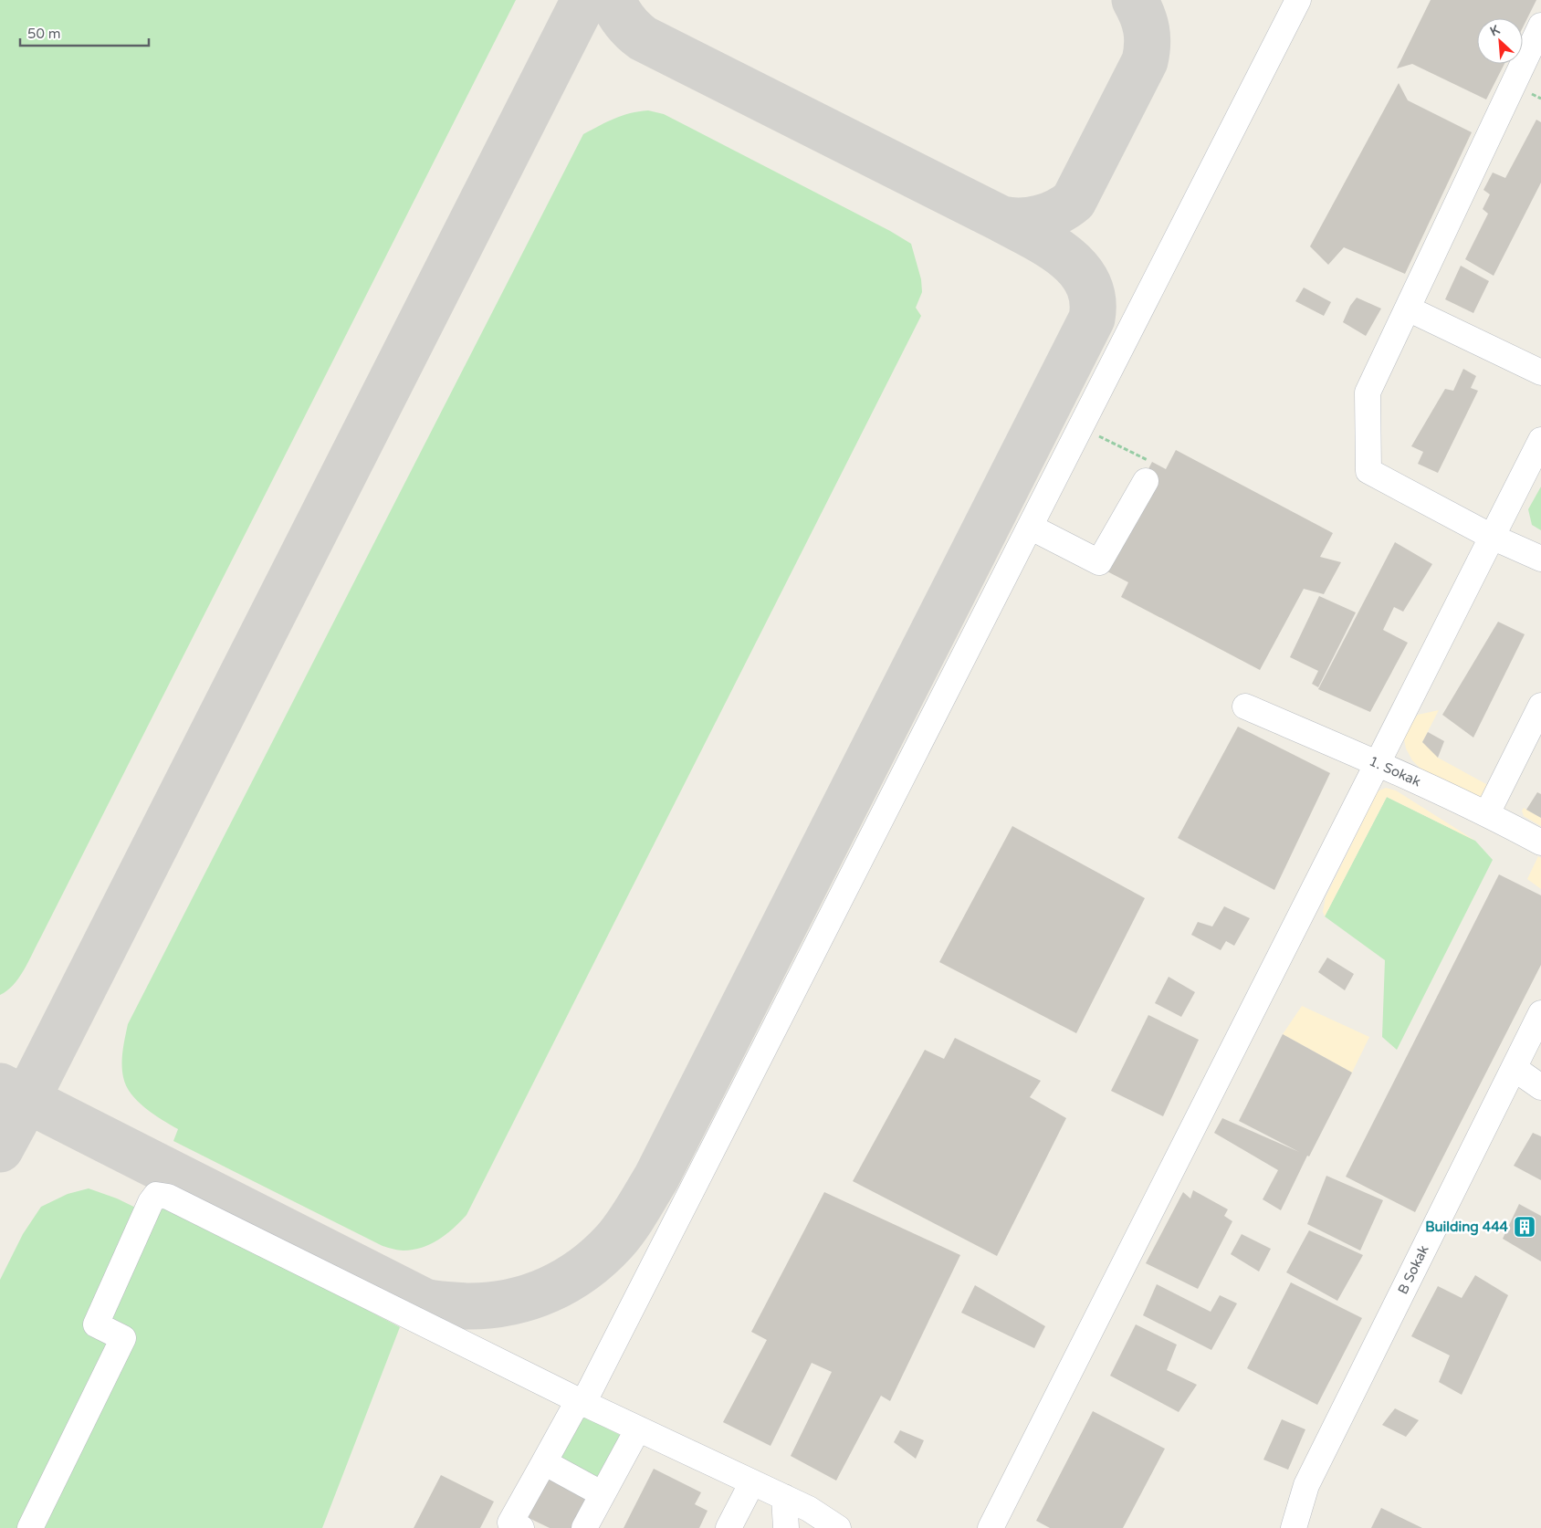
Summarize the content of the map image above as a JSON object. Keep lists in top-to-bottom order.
{
  "streets": {
    "lane": ["1. Sokak", "B Sokak"]
  },
  "places": {
    "building": ["Building 444"]
  },
  "scale_bar": "50 m",
  "north": "top left"
}
